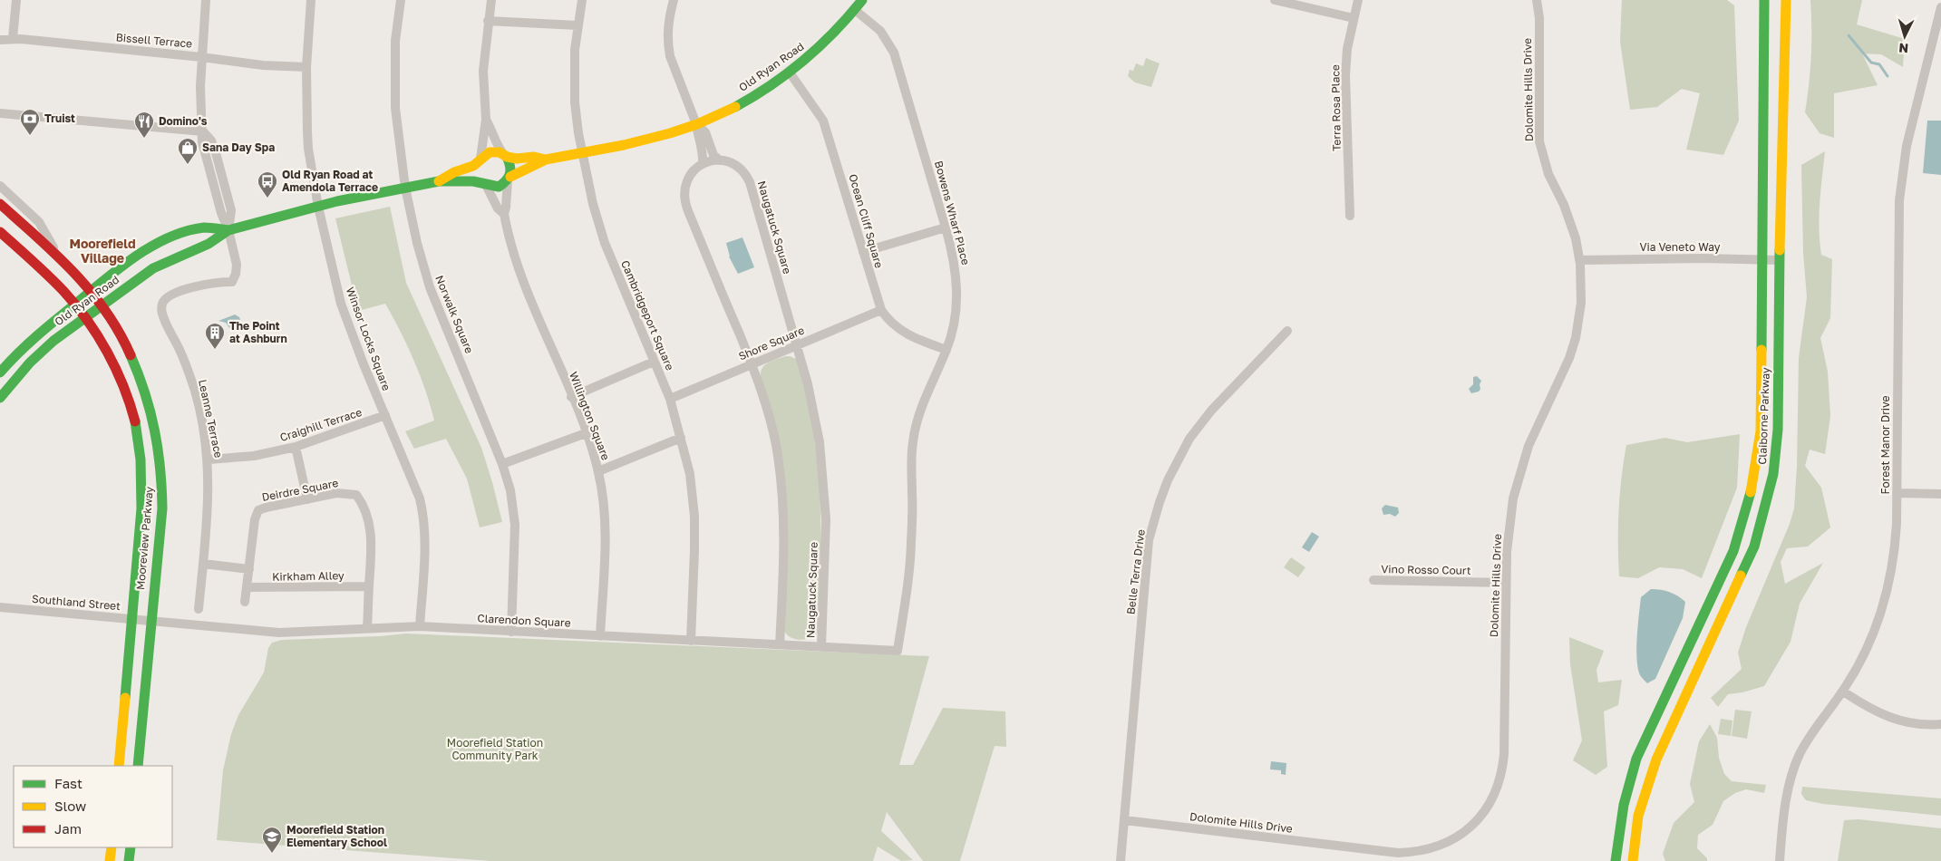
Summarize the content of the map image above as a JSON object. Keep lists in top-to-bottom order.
{
  "streets": {
    "main road": ["Old Ryan Road", "Claiborne Parkway", "Mooreview Parkway"],
    "street": [
      "Bissell Terrace",
      "Dolomite Hills Drive",
      "Terra Rosa Place",
      "Bowens Wharf Place",
      "Ocean Cliff Square",
      "Naugatuck Square",
      "Via Veneto Way",
      "Norwalk Square",
      "Cambridgeport Square",
      "Winsor Locks Square",
      "Shore Square",
      "Willington Square",
      "Leanne Terrace",
      "Craighill Terrace",
      "Forest Manor Drive",
      "Deirdre Square",
      "Vino Rosso Court",
      "Belle Terra Drive",
      "Kirkham Alley",
      "Southland Street",
      "Clarendon Square"
    ]
  },
  "crossings": [
    ["Bissell Terrace", "Winsor Locks Square"],
    ["Old Ryan Road", "Bowens Wharf Place"],
    ["Old Ryan Road", "Ocean Cliff Square"],
    ["Old Ryan Road", "Norwalk Square"],
    ["Old Ryan Road", "Cambridgeport Square"],
    ["Old Ryan Road", "Winsor Locks Square"],
    ["Old Ryan Road", "Willington Square"],
    ["Old Ryan Road", "Leanne Terrace"],
    ["Old Ryan Road", "Mooreview Parkway"],
    ["Dolomite Hills Drive", "Via Veneto Way"],
    ["Dolomite Hills Drive", "Vino Rosso Court"],
    ["Dolomite Hills Drive", "Belle Terra Drive"],
    ["Bowens Wharf Place", "Ocean Cliff Square"],
    ["Bowens Wharf Place", "Clarendon Square"],
    ["Ocean Cliff Square", "Shore Square"],
    ["Naugatuck Square", "Shore Square"],
    ["Naugatuck Square", "Clarendon Square"],
    ["Via Veneto Way", "Claiborne Parkway"],
    ["Norwalk Square", "Clarendon Square"],
    ["Cambridgeport Square", "Shore Square"],
    ["Cambridgeport Square", "Clarendon Square"],
    ["Winsor Locks Square", "Craighill Terrace"],
    ["Winsor Locks Square", "Clarendon Square"],
    ["Willington Square", "Clarendon Square"],
    ["Leanne Terrace", "Craighill Terrace"],
    ["Deirdre Square", "Kirkham Alley"],
    ["Deirdre Square", "Clarendon Square"],
    ["Mooreview Parkway", "Southland Street"],
    ["Mooreview Parkway", "Clarendon Square"],
    ["Southland Street", "Clarendon Square"]
  ],
  "districts": ["Moorefield Village"],
  "parks": ["Moorefield Station Community Park"],
  "places": {
    "bank": ["Truist"],
    "restaurant": ["Domino's"],
    "shop": ["Sana Day Spa"],
    "bus stop": ["Old Ryan Road at Amendola Terrace"],
    "building": ["The Point at Ashburn"],
    "school or university": ["Moorefield Station Elementary School"]
  },
  "legend": ["Fast", "Slow", "Jam"],
  "north": "bottom"
}
